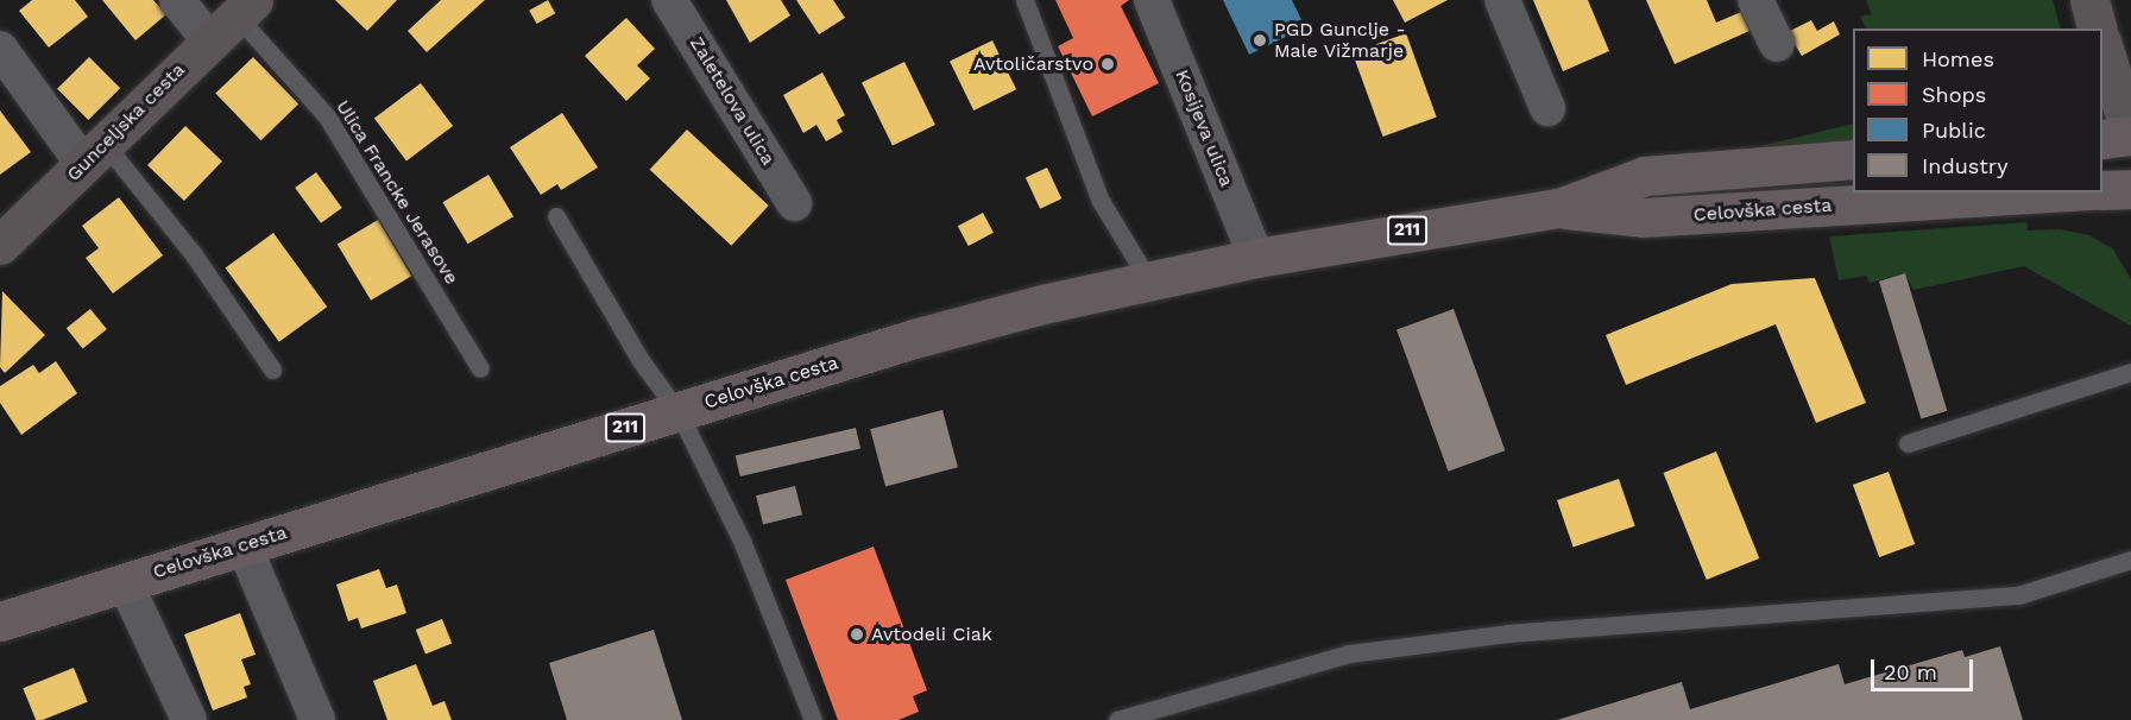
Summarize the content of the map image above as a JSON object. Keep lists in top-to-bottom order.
{
  "streets": {
    "main road": ["Celovška cesta", "211"],
    "street": ["Zaletelova ulica", "Gunceljska cesta", "Kosijeva ulica"],
    "lane": ["Ulica Francke Jerasove"]
  },
  "crossings": [
    ["Gunceljska cesta", "Ulica Francke Jerasove"],
    ["Kosijeva ulica", "Celovška cesta"]
  ],
  "places": ["PGD Gunclje - Male Vižmarje", "Avtoličarstvo", "Avtodeli Ciak"],
  "legend": [
    "Homes",
    "Shops",
    "Public",
    "Industry"
  ],
  "scale_bar": "20 m"
}
